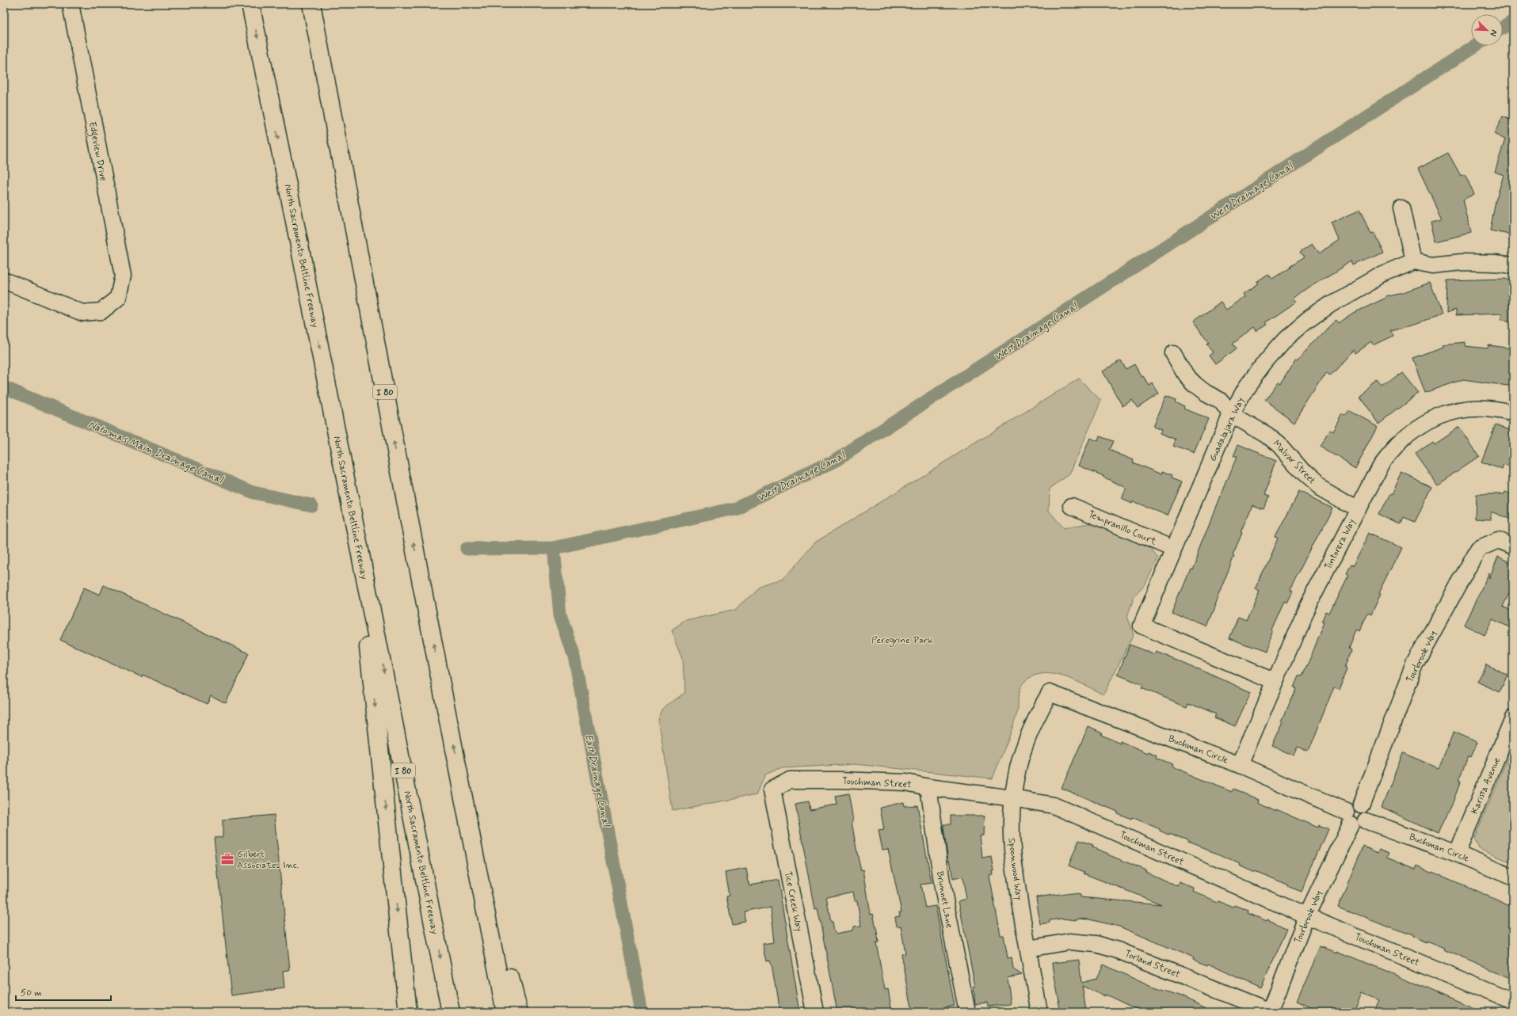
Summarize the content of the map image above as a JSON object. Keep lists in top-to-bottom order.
{
  "streets": {
    "highway": ["North Sacramento Beltline Freeway", "I 80"],
    "street": [
      "Edgeview Drive",
      "Guadalajara Way",
      "Malvar Street",
      "Tempranillo Court",
      "Tintorera Way",
      "Tourbrook Way",
      "Buchman Circle",
      "Touchman Street",
      "Karista Avenue",
      "Spoonwood Way",
      "Brunnet Lane",
      "Tice Creek Way",
      "Torland Street"
    ]
  },
  "crossings": [
    ["Guadalajara Way", "Malvar Street"],
    ["Guadalajara Way", "Tempranillo Court"],
    ["Guadalajara Way", "Tintorera Way"],
    ["Malvar Street", "Tintorera Way"],
    ["Tintorera Way", "Buchman Circle"],
    ["Tourbrook Way", "Buchman Circle"],
    ["Tourbrook Way", "Touchman Street"],
    ["Tourbrook Way", "Torland Street"],
    ["Buchman Circle", "Karista Avenue"],
    ["Buchman Circle", "Spoonwood Way"],
    ["Touchman Street", "Spoonwood Way"],
    ["Touchman Street", "Brunnet Lane"],
    ["Touchman Street", "Tice Creek Way"],
    ["Spoonwood Way", "Torland Street"]
  ],
  "water": ["West Drainage Canal", "Natomas Main Drainage Canal", "East Drainage Canal"],
  "parks": ["Peregrine Park"],
  "places": {
    "office": ["Gilbert Associates Inc."]
  },
  "scale_bar": "50 m",
  "north": "bottom right"
}
